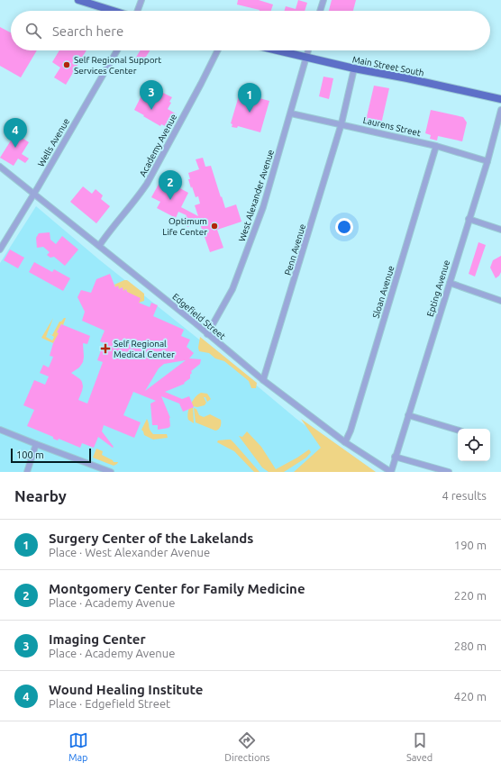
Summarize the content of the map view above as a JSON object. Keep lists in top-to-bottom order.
{
  "streets": {
    "main road": ["Main Street South"],
    "street": [
      "Laurens Street",
      "Wells Avenue",
      "Academy Avenue",
      "West Alexander Avenue",
      "Penn Avenue",
      "Epting Avenue",
      "Sloan Avenue",
      "Edgefield Street"
    ]
  },
  "crossings": [
    ["Main Street South", "West Alexander Avenue"],
    ["Main Street South", "Penn Avenue"],
    ["Laurens Street", "West Alexander Avenue"],
    ["Laurens Street", "Penn Avenue"],
    ["Laurens Street", "Epting Avenue"],
    ["Laurens Street", "Sloan Avenue"],
    ["Wells Avenue", "Edgefield Street"],
    ["Academy Avenue", "Edgefield Street"],
    ["West Alexander Avenue", "Edgefield Street"],
    ["Penn Avenue", "Edgefield Street"],
    ["Epting Avenue", "Edgefield Street"],
    ["Sloan Avenue", "Edgefield Street"]
  ],
  "places": {
    "other": ["Self Regional Support Services Center", "Optimum Life Center"],
    "health": ["Self Regional Medical Center"]
  },
  "scale_bar": "100 m",
  "page": {
    "search": "Search here",
    "pins": [
      "3",
      "1",
      "4",
      "2"
    ],
    "scale": "100 m",
    "heading": ["Nearby", "4 results"],
    "list": [
      {
        "mark": "1",
        "name": "Surgery Center of the Lakelands",
        "note": "Place · West Alexander Avenue",
        "value": "190 m"
      },
      {
        "mark": "2",
        "name": "Montgomery Center for Family Medicine",
        "note": "Place · Academy Avenue",
        "value": "220 m"
      },
      {
        "mark": "3",
        "name": "Imaging Center",
        "note": "Place · Academy Avenue",
        "value": "280 m"
      },
      {
        "mark": "4",
        "name": "Wound Healing Institute",
        "note": "Place · Edgefield Street",
        "value": "420 m"
      }
    ],
    "nav": ["Map", "Directions", "Saved"]
  }
}
